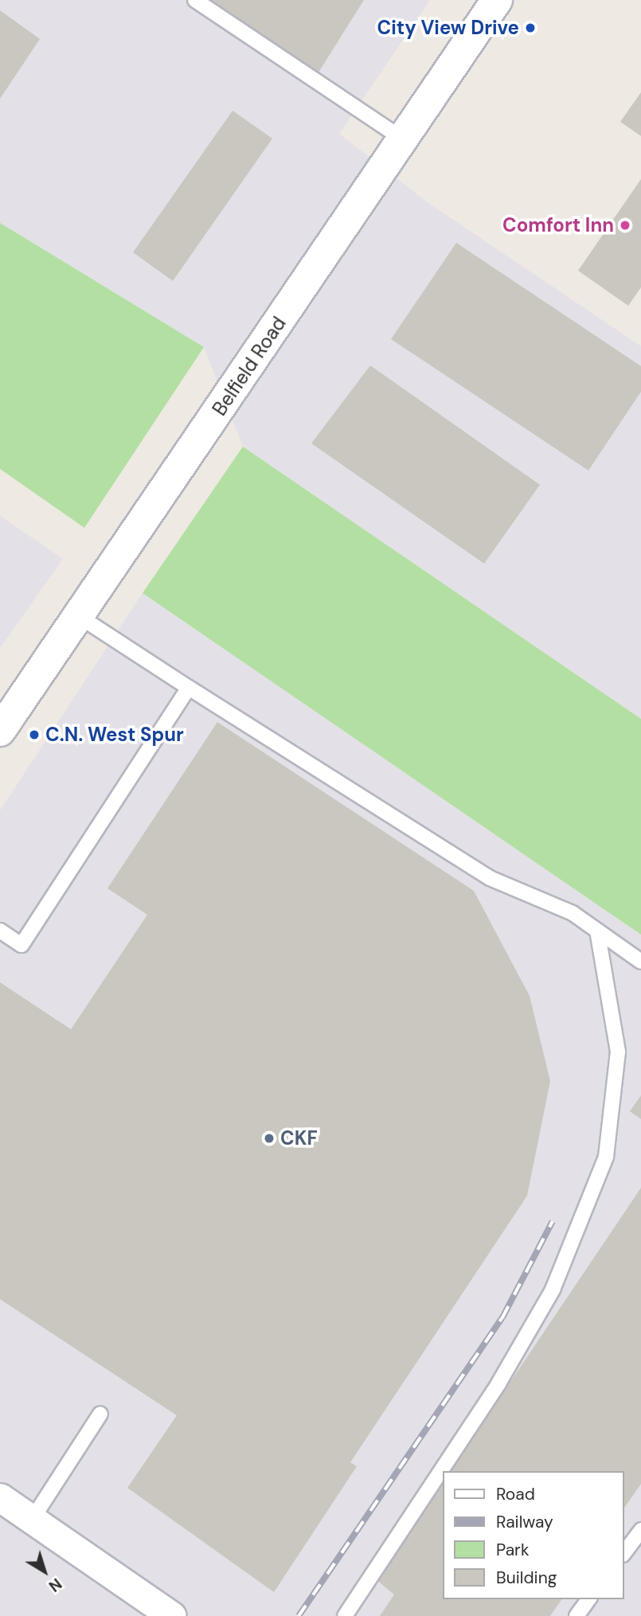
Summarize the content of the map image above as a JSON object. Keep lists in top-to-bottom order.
{
  "streets": {
    "main road": ["Belfield Road"]
  },
  "places": [
    "City View Drive",
    "Comfort Inn",
    "C.N. West Spur",
    "CKF"
  ],
  "legend": [
    "Road",
    "Railway",
    "Park",
    "Building"
  ],
  "north": "bottom right"
}
